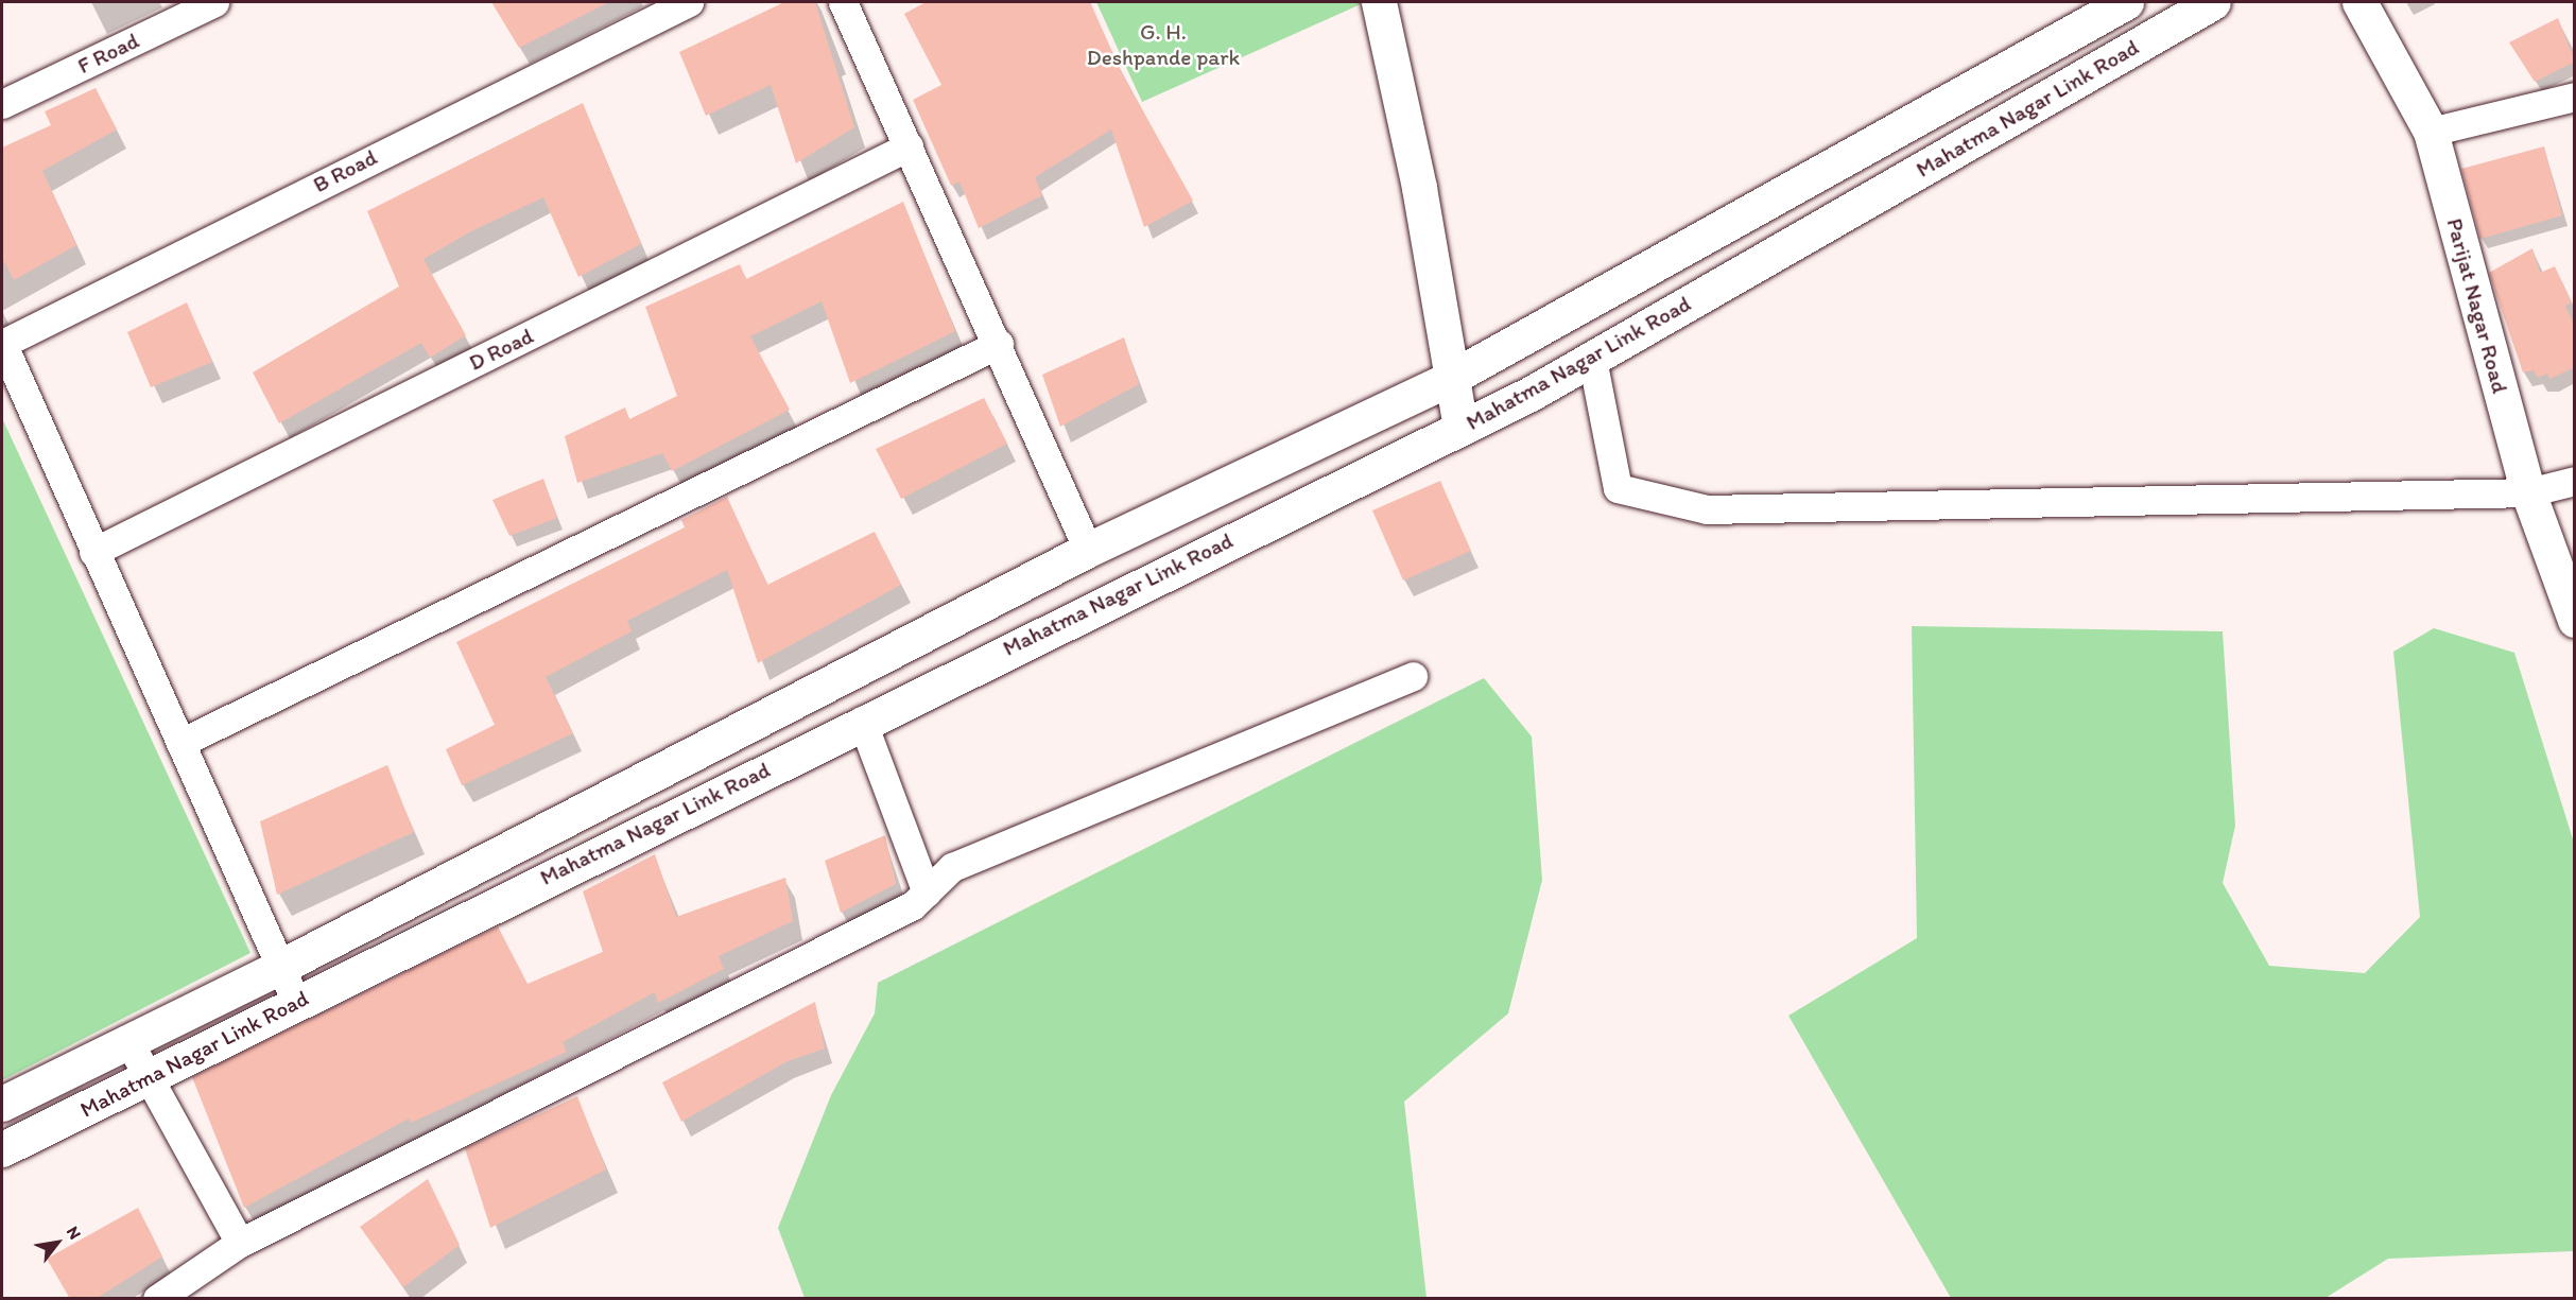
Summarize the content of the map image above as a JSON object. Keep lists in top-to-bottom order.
{
  "streets": {
    "main road": ["Mahatma Nagar Link Road", "Parijat Nagar Road"],
    "street": ["F Road", "B Road", "D Road"]
  },
  "parks": ["G. H. Deshpande park"],
  "north": "top right"
}
